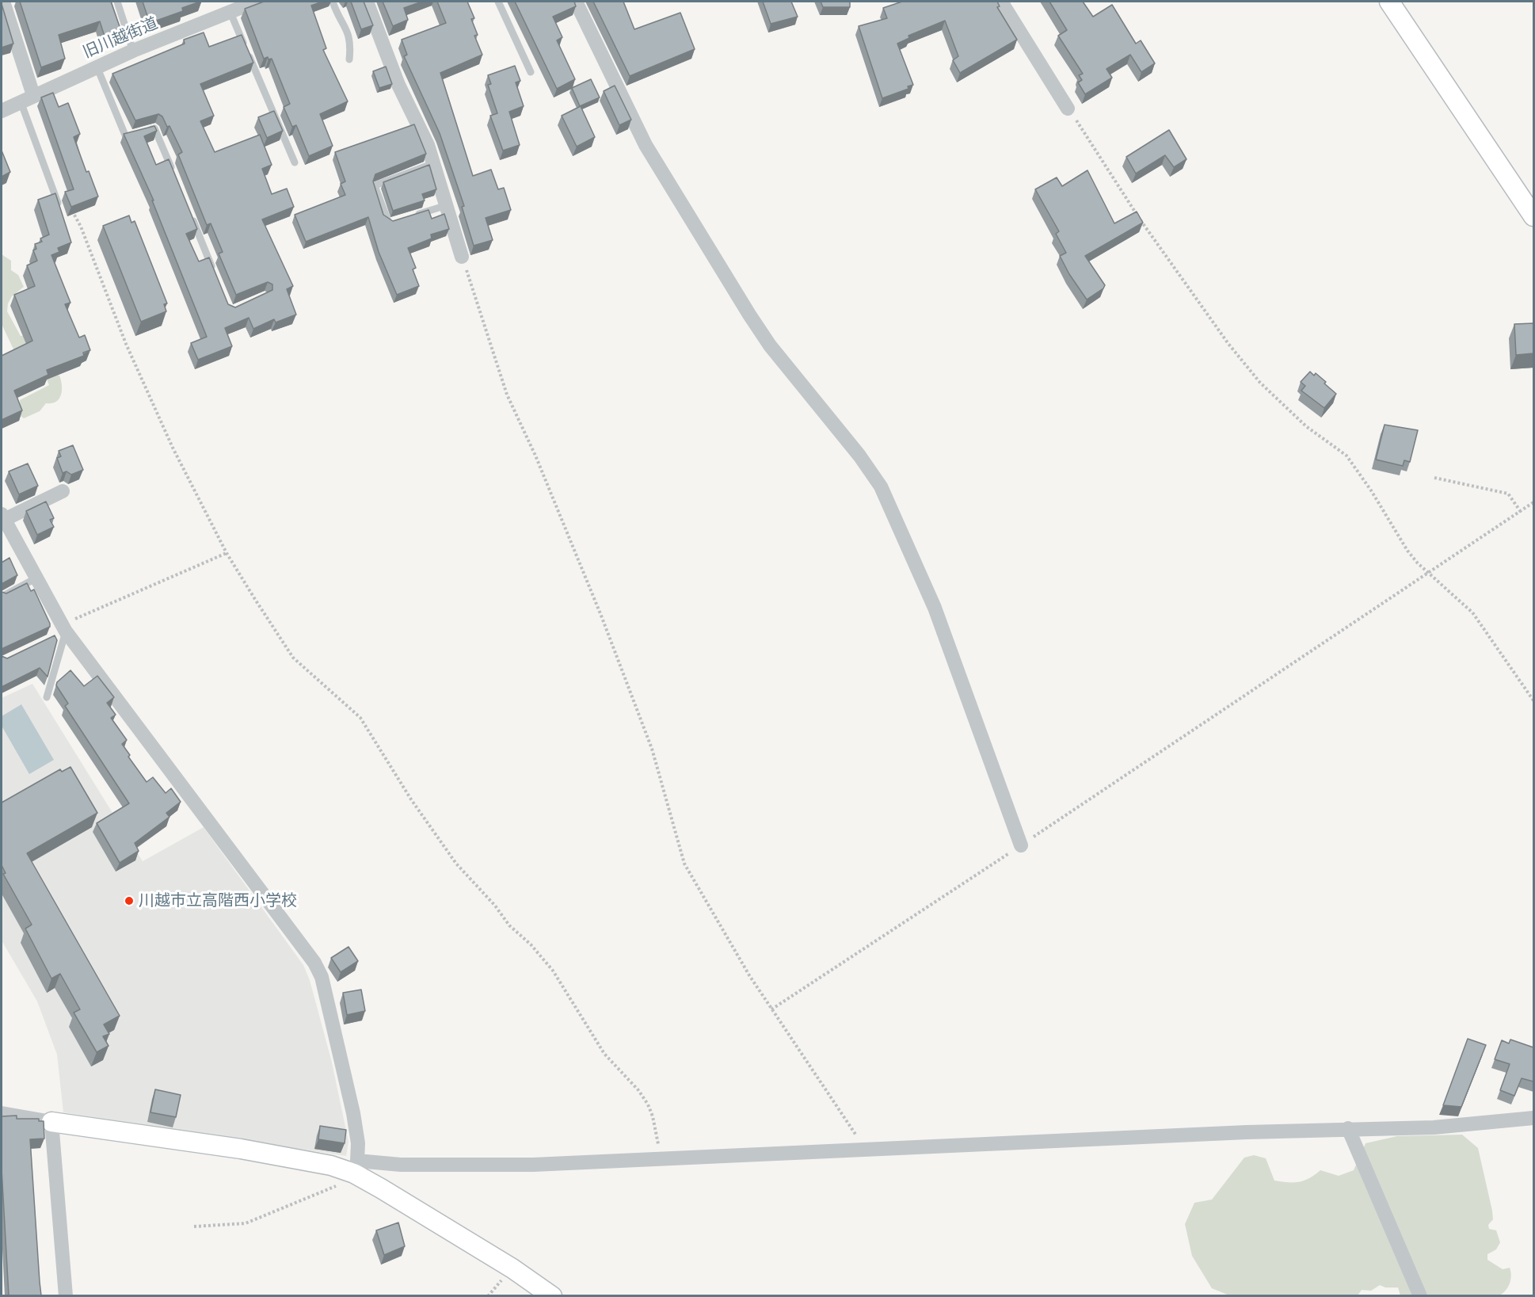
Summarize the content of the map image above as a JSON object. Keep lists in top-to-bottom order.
{
  "streets": {
    "street": ["旧川越街道"]
  },
  "places": ["川越市立高階西小学校"]
}
